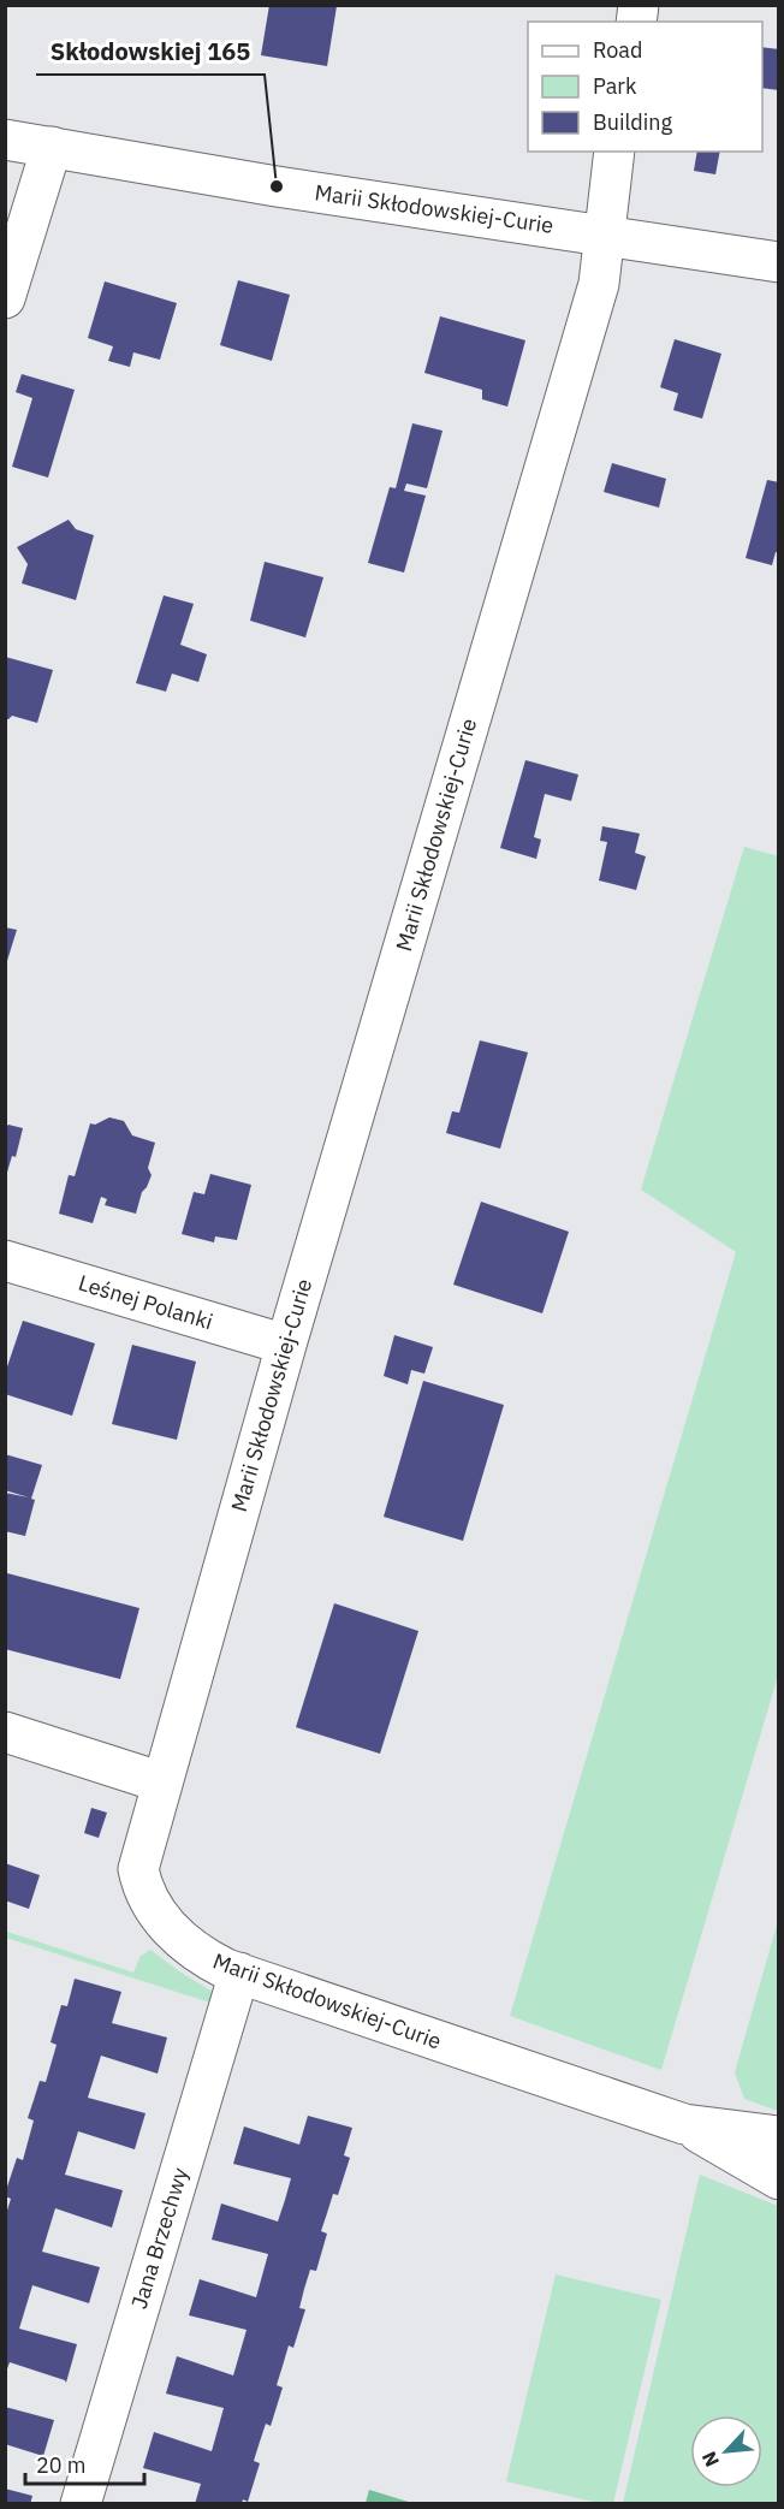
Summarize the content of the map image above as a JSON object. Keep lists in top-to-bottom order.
{
  "streets": {
    "street": ["Marii Skłodowskiej-Curie", "Leśnej Polanki", "Jana Brzechwy"]
  },
  "crossings": [
    ["Marii Skłodowskiej-Curie", "Leśnej Polanki"],
    ["Marii Skłodowskiej-Curie", "Jana Brzechwy"]
  ],
  "places": ["Skłodowskiej 165"],
  "legend": ["Road", "Park", "Building"],
  "scale_bar": "20 m",
  "north": "bottom left"
}
